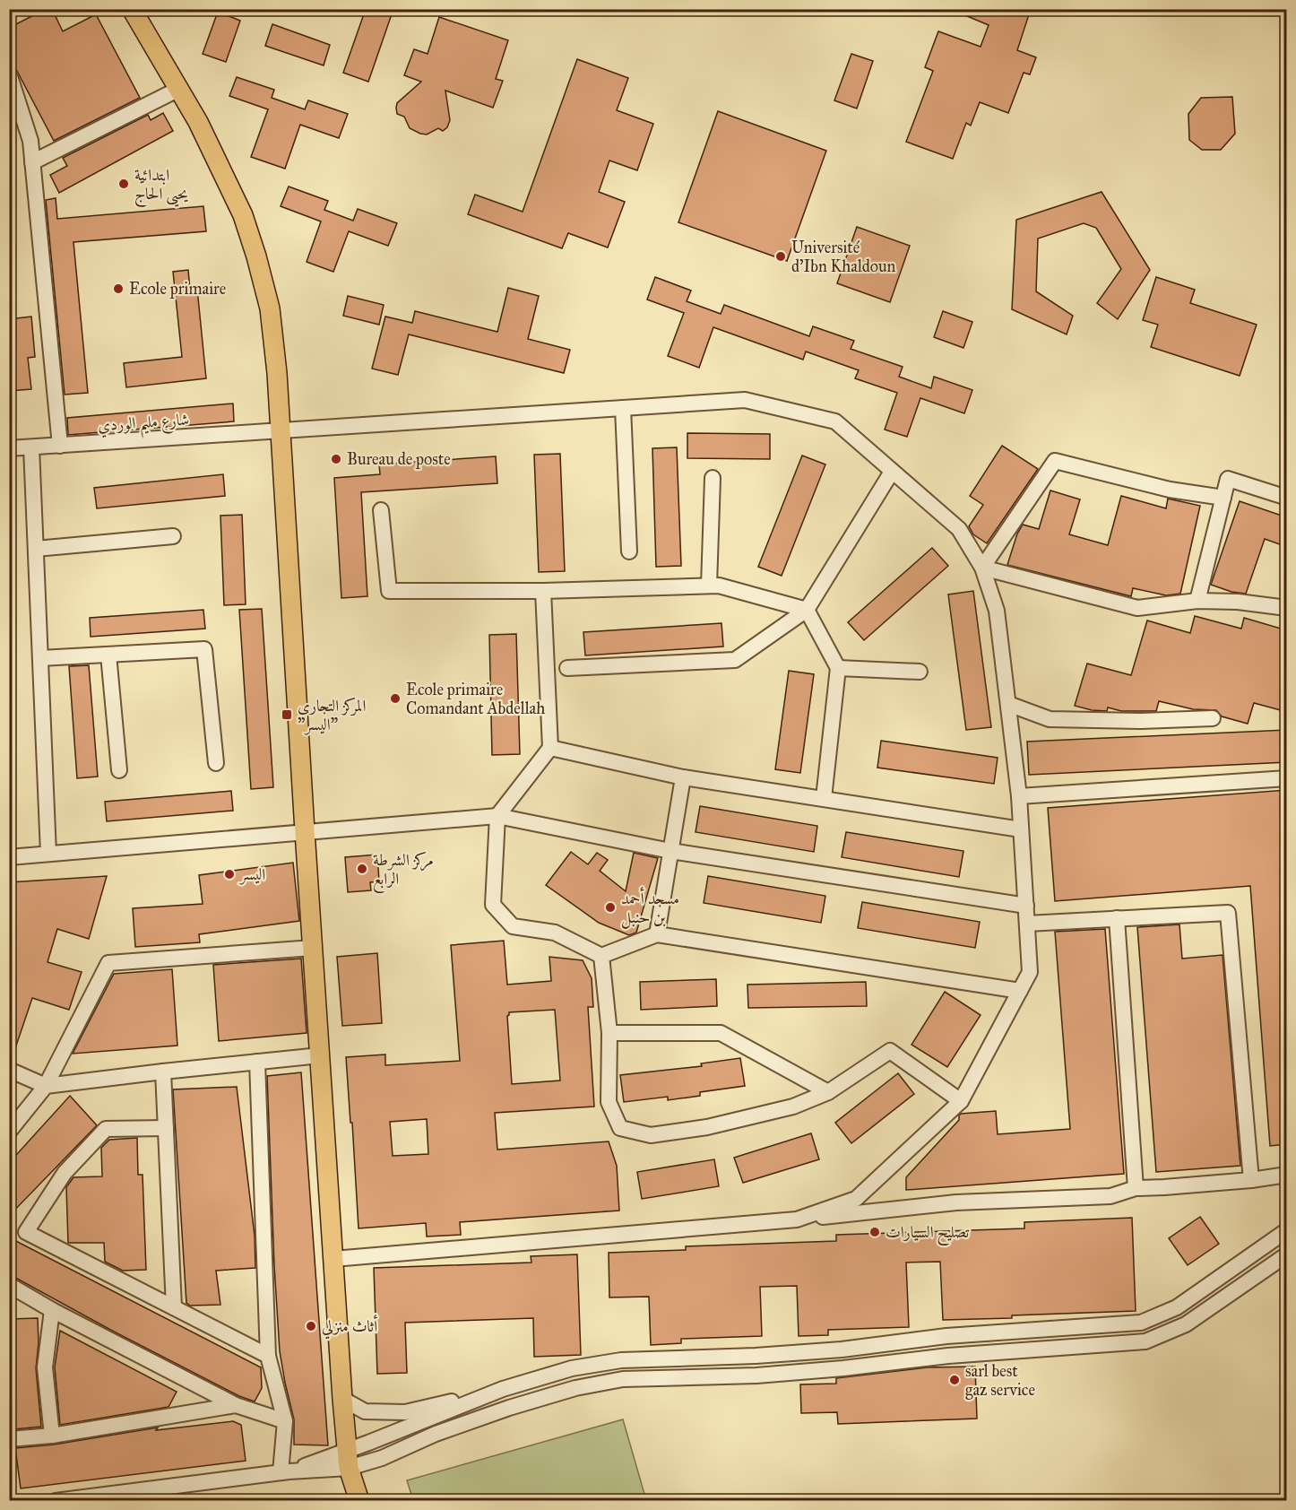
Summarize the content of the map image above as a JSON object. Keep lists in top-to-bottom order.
{
  "streets": {
    "street": ["شارع مليم الوردي"]
  },
  "places": {
    "other": [
      "ابتدائية يحيى الحاج",
      "Université d'Ibn Khaldoun",
      "Ecole primaire",
      "Bureau de poste",
      "Ecole primaire Comandant Abdellah",
      "مركز الشرطة الرابع",
      "اليسر",
      "مسجد أحمد بن حنبل",
      "تصليح السيارات",
      "أثاث منزلي",
      "sarl best gaz service"
    ],
    "transit": ["المركز التجاري \"اليسر\""]
  }
}
